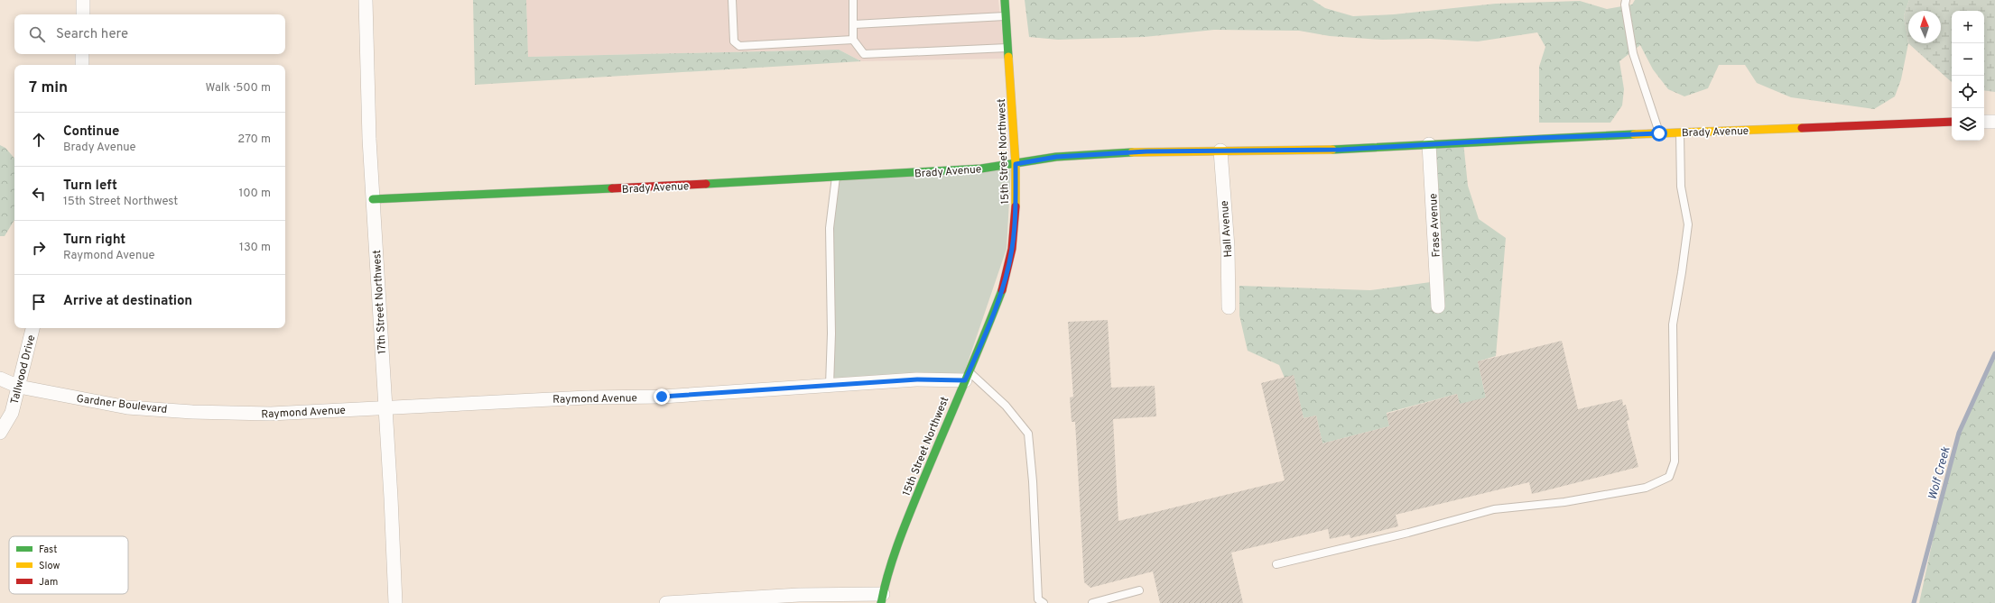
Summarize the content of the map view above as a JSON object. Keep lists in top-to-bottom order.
{
  "streets": {
    "street": [
      "Brady Avenue",
      "15th Street Northwest",
      "Frase Avenue",
      "Hall Avenue",
      "17th Street Northwest",
      "Tallwood Drive",
      "Raymond Avenue",
      "Gardner Boulevard"
    ]
  },
  "crossings": [
    ["Brady Avenue", "15th Street Northwest"],
    ["Brady Avenue", "Frase Avenue"],
    ["Brady Avenue", "Hall Avenue"],
    ["Brady Avenue", "17th Street Northwest"],
    ["15th Street Northwest", "Raymond Avenue"],
    ["17th Street Northwest", "Raymond Avenue"],
    ["Tallwood Drive", "Gardner Boulevard"],
    ["Raymond Avenue", "Gardner Boulevard"]
  ],
  "water": ["Wolf Creek"],
  "legend": ["Fast", "Slow", "Jam"],
  "north": "top",
  "page": {
    "map_buttons": ["+", "−"],
    "search": "Search here",
    "heading": ["7 min", "Walk · 500 m"],
    "list": [
      ["Continue", "Brady Avenue", "270 m"],
      ["Turn left", "15th Street Northwest", "100 m"],
      ["Turn right", "Raymond Avenue", "130 m"],
      "Arrive at destination"
    ]
  }
}
